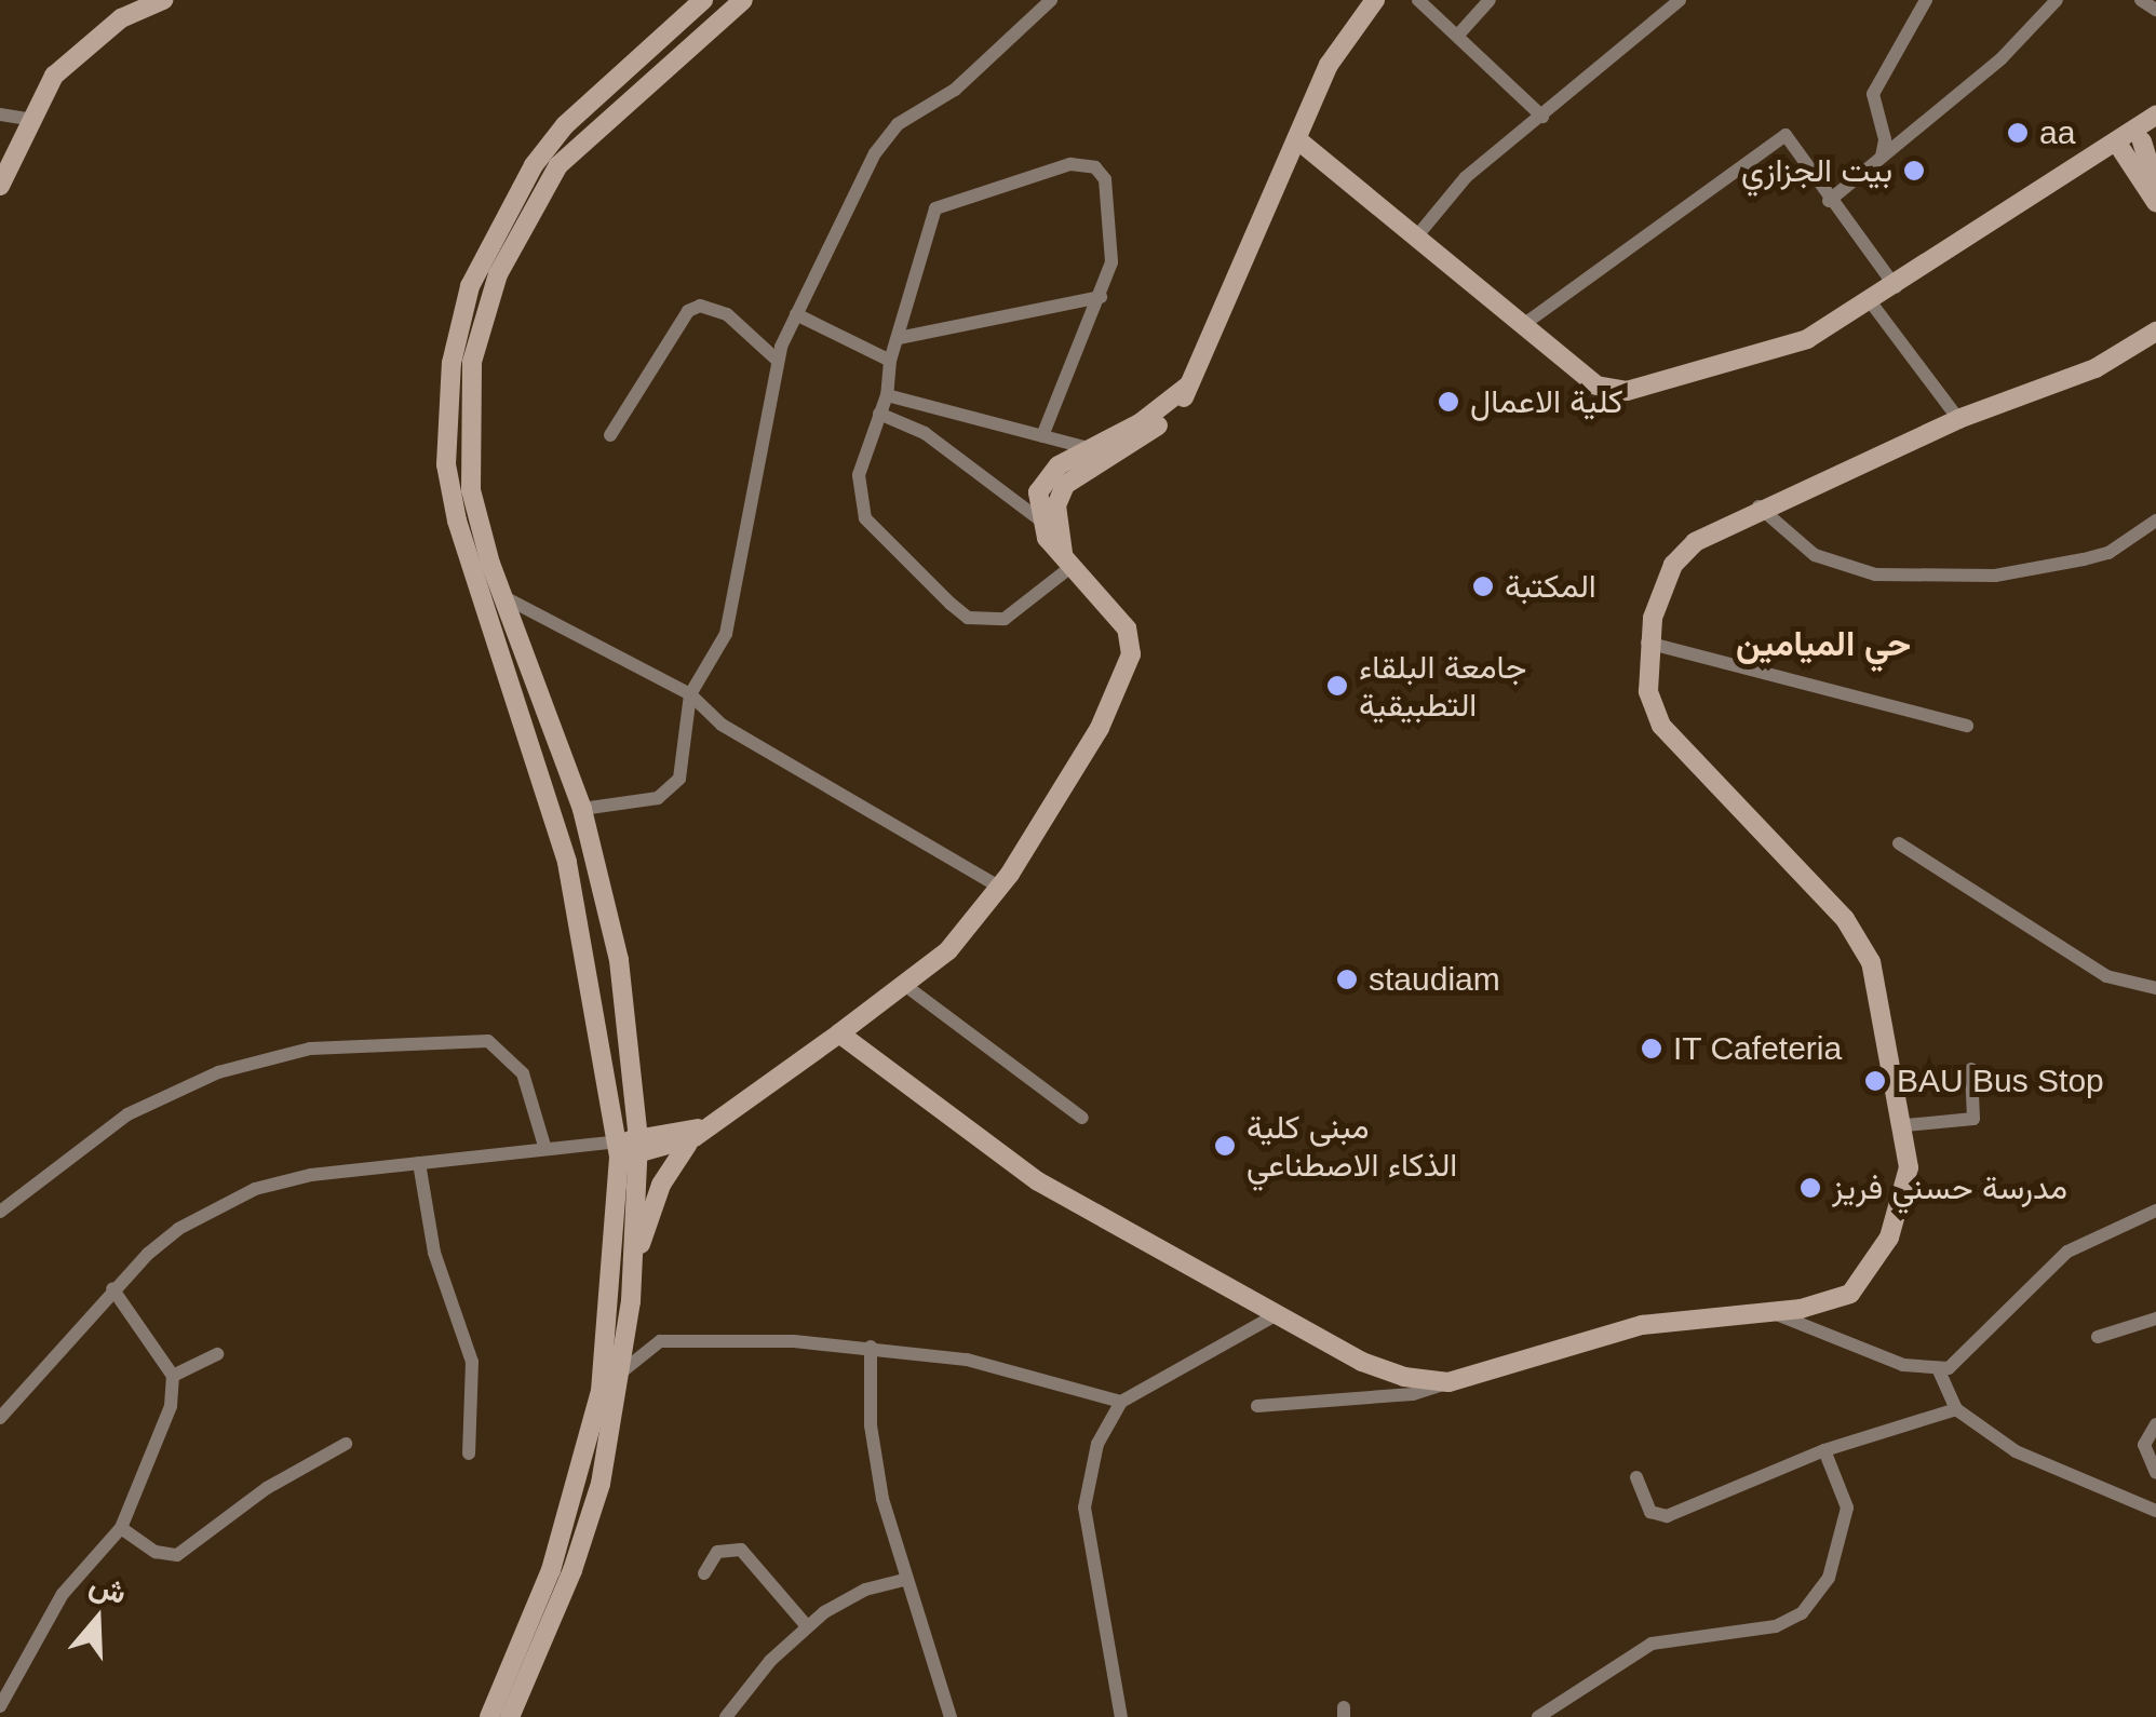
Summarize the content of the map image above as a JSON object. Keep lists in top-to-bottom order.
{
  "districts": ["حي الميامين"],
  "places": [
    "aa",
    "بيت الجزازي",
    "كلية الاعمال",
    "المكتبة",
    "جامعة البلقاء التطبيقية",
    "staudiam",
    "IT Cafeteria",
    "BAU Bus Stop",
    "مبنى كلية الذكاء الاصطناعي",
    "مدرسة حسني فريز"
  ],
  "north": "top"
}
